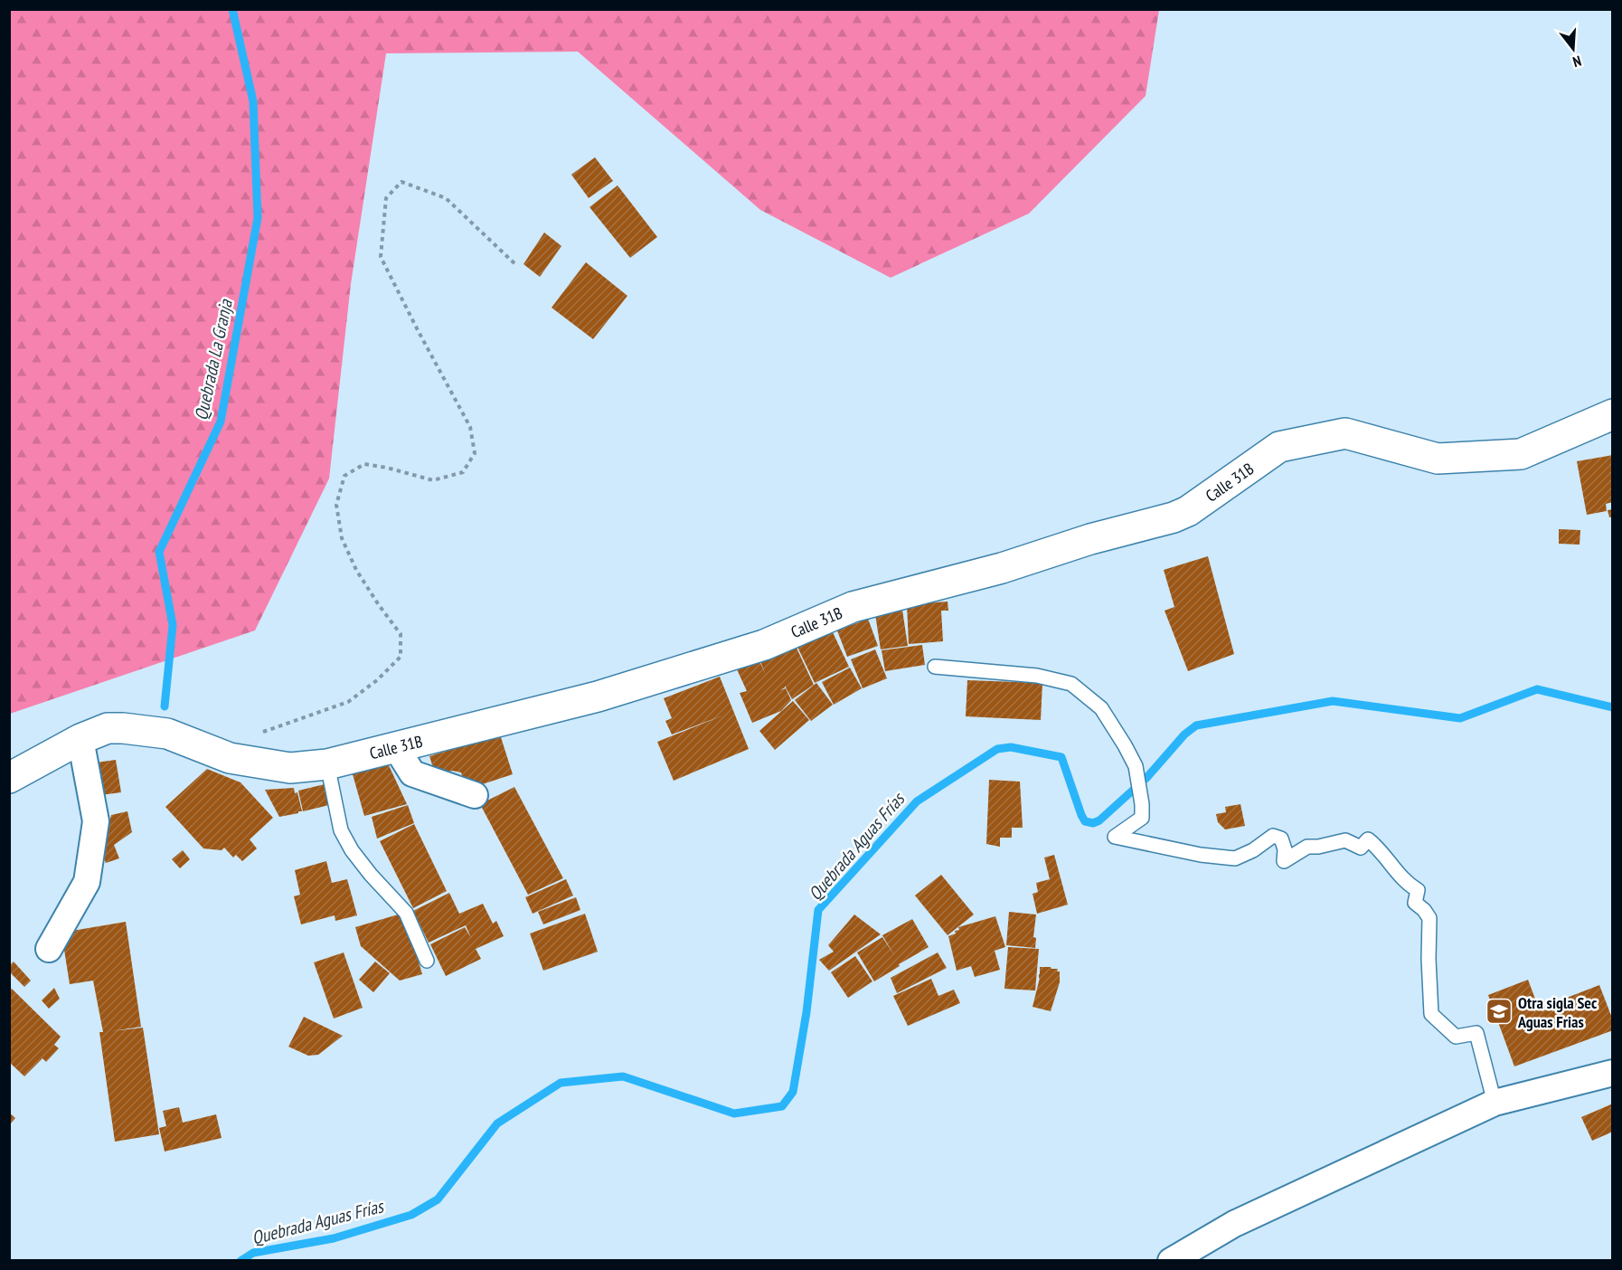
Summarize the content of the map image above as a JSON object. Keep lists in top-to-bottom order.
{
  "streets": {
    "street": ["Calle 31B"]
  },
  "water": ["Quebrada La Granja", "Quebrada Aguas Frías"],
  "places": {
    "school or university": ["Otra sigla Sec Aguas Frias"]
  },
  "north": "bottom"
}
